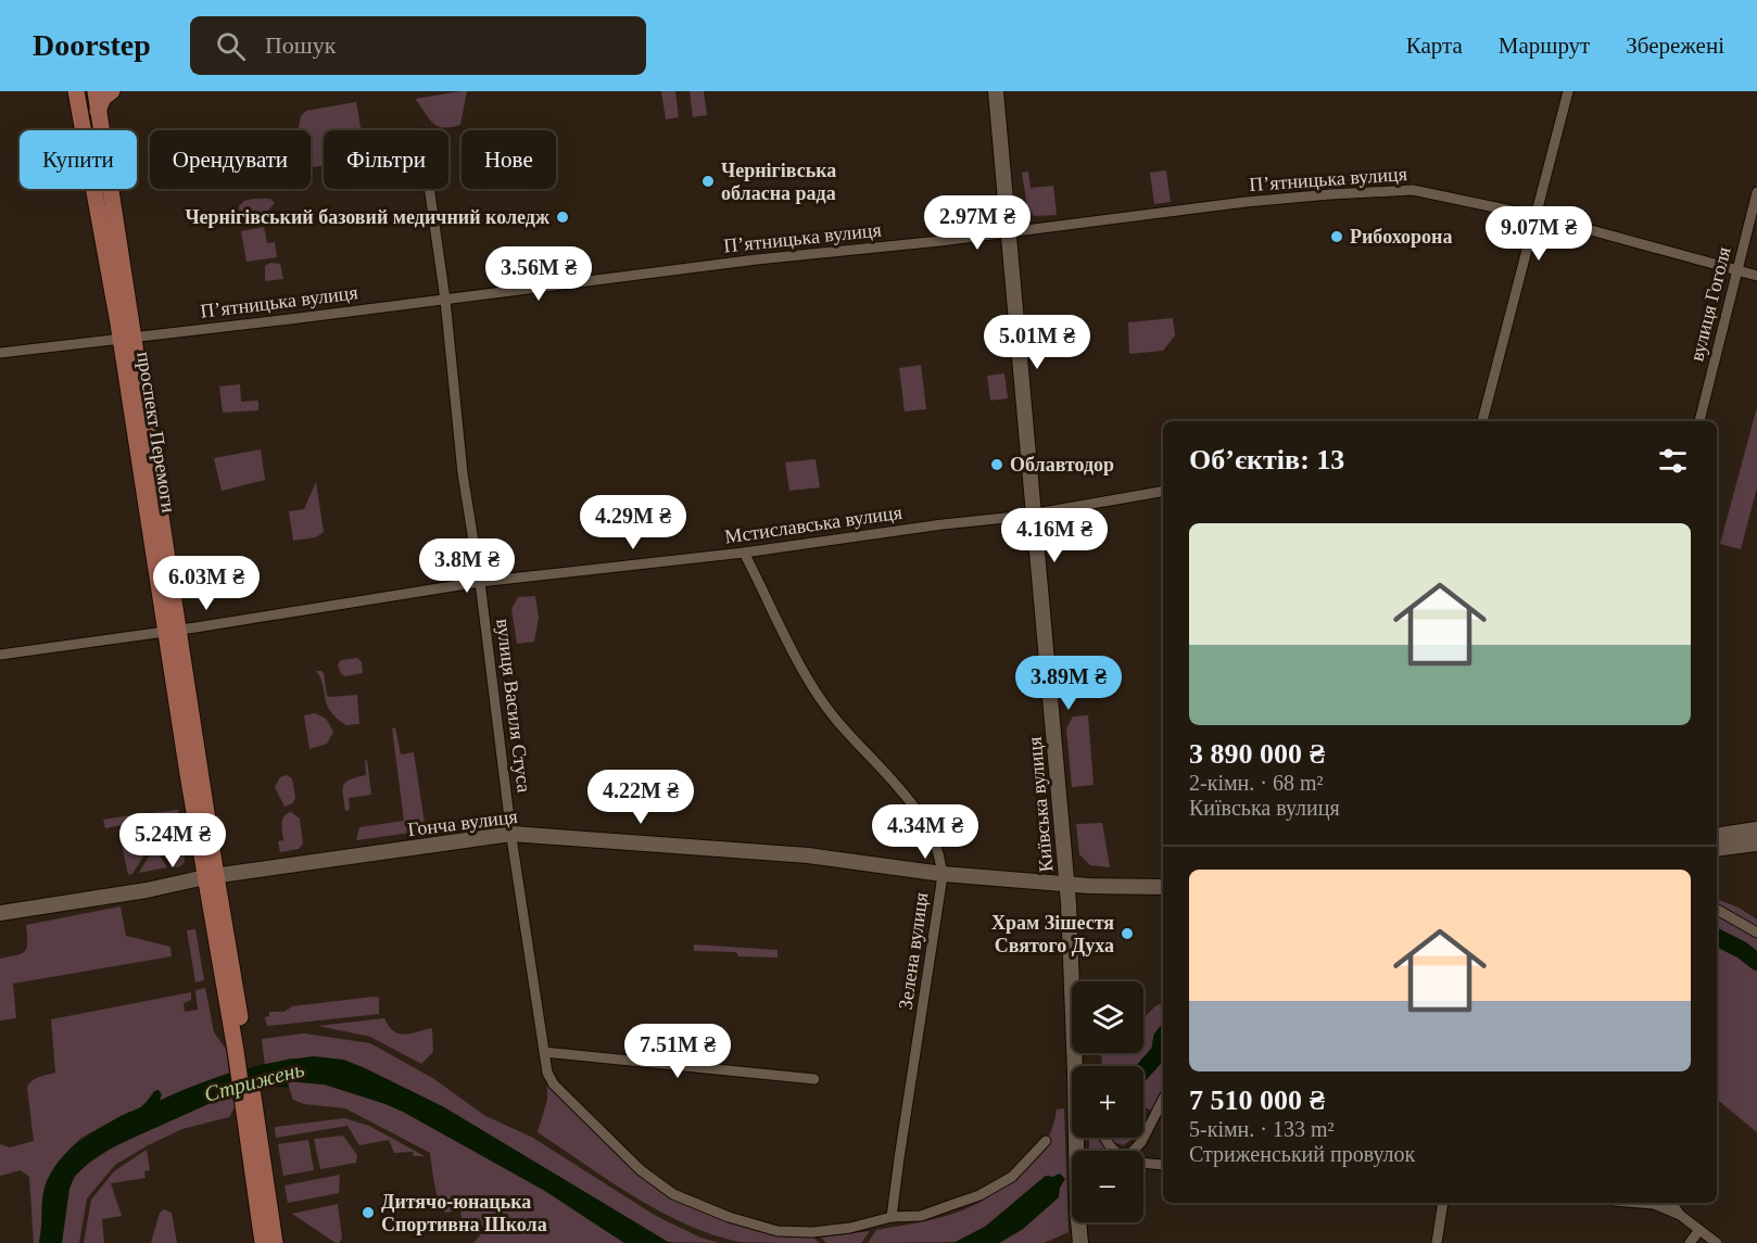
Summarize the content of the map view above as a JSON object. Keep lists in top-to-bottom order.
{
  "streets": {
    "main road": ["проспект Перемоги"],
    "street": [
      "Пʼятницька вулиця",
      "вулиця Гоголя",
      "Мстиславська вулиця",
      "вулиця Василя Стуса",
      "Київська вулиця",
      "Гонча вулиця",
      "Зелена вулиця"
    ]
  },
  "crossings": [
    ["Пʼятницька вулиця", "вулиця Гоголя"],
    ["Пʼятницька вулиця", "проспект Перемоги"],
    ["Пʼятницька вулиця", "вулиця Василя Стуса"],
    ["Пʼятницька вулиця", "Київська вулиця"],
    ["проспект Перемоги", "Мстиславська вулиця"],
    ["проспект Перемоги", "Гонча вулиця"],
    ["Мстиславська вулиця", "вулиця Василя Стуса"],
    ["Мстиславська вулиця", "Київська вулиця"],
    ["Мстиславська вулиця", "Зелена вулиця"],
    ["вулиця Василя Стуса", "Гонча вулиця"],
    ["вулиця Василя Стуса", "Зелена вулиця"],
    ["Київська вулиця", "Гонча вулиця"],
    ["Гонча вулиця", "Зелена вулиця"]
  ],
  "water": ["Стрижень"],
  "places": [
    "Чернігівська обласна рада",
    "Чернігівський базовий медичний коледж",
    "Рибохорона",
    "Облавтодор",
    "Храм Зішестя Святого Духа",
    "Дитячо-юнацька Спортивна Школа"
  ],
  "page": {
    "header": "Doorstep",
    "search": "Пошук",
    "nav": ["Карта", "Маршрут", "Збережені"],
    "chip": [
      "Купити",
      "Орендувати",
      "Фільтри",
      "Нове"
    ],
    "price": [
      "2.97M ₴",
      "9.07M ₴",
      "3.56M ₴",
      "5.01M ₴",
      "4.29M ₴",
      "4.16M ₴",
      "3.8M ₴",
      "6.03M ₴",
      "3.89M ₴",
      "4.22M ₴",
      "4.34M ₴",
      "5.24M ₴",
      "7.51M ₴"
    ],
    "heading": "Об’єктів: 13",
    "list": [
      {
        "name": "3 890 000 ₴",
        "note": "2-кімн. · 68 m² · Київська вулиця"
      },
      {
        "name": "7 510 000 ₴",
        "note": "5-кімн. · 133 m² · Стриженський провулок"
      }
    ],
    "map_buttons": ["+", "−"]
  }
}
